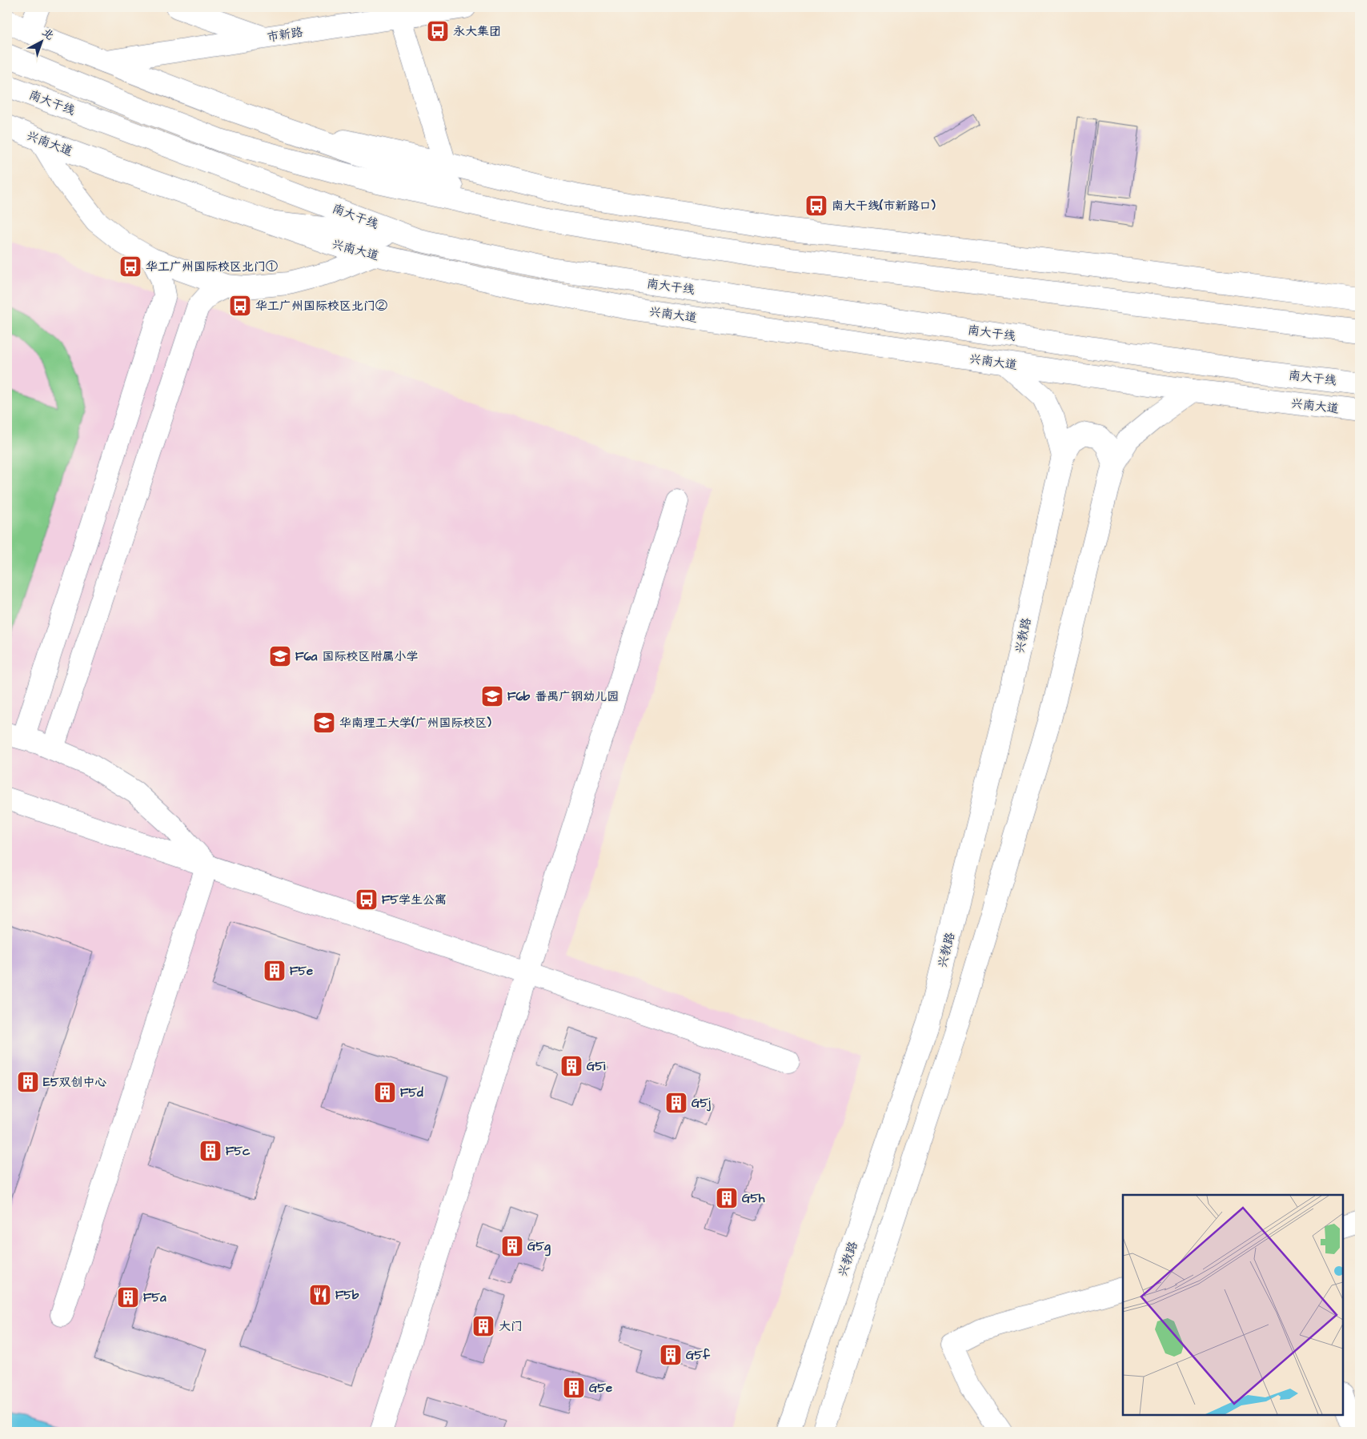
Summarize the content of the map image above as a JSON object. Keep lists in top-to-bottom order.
{
  "streets": {
    "main road": [
      "市新路",
      "南大干线",
      "兴南大道",
      "兴教路"
    ]
  },
  "places": {
    "bus stop": [
      "永大集团",
      "南大干线(市新路口)",
      "华工广州国际校区北门①",
      "华工广州国际校区北门②",
      "F5学生公寓"
    ],
    "school or university": ["F6a 国际校区附属小学", "F6b 番禺广钢幼儿园", "华南理工大学(广州国际校区)"],
    "building": [
      "F5e",
      "G5i",
      "E5双创中心",
      "F5d",
      "G5j",
      "F5c",
      "G5h",
      "G5g",
      "F5a",
      "大门",
      "G5f",
      "G5e"
    ],
    "restaurant": ["F5b"]
  },
  "north": "top right"
}
